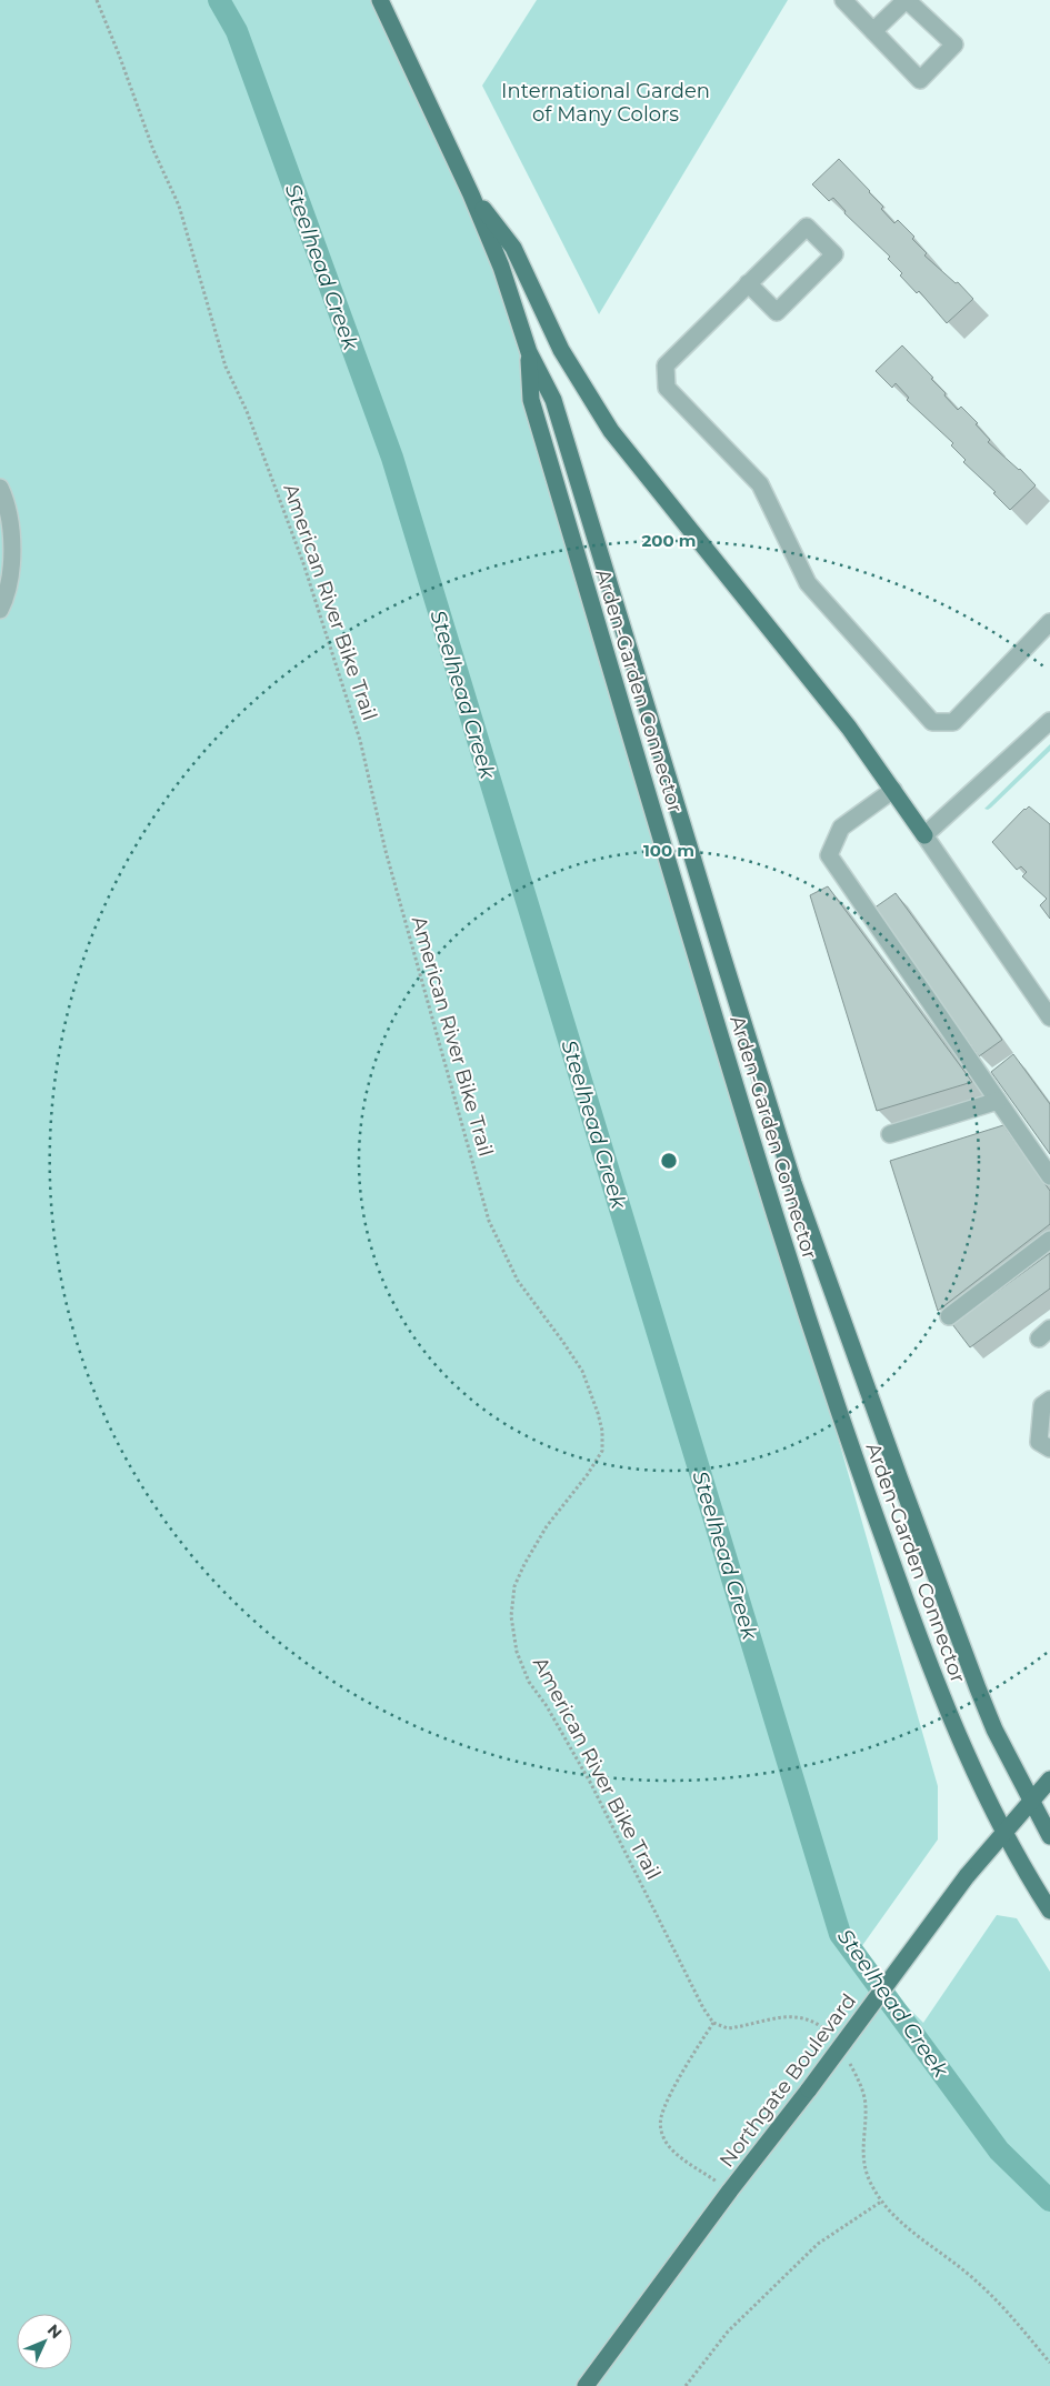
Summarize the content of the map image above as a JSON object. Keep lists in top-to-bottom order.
{
  "streets": {
    "main road": ["Arden-Garden Connector", "Northgate Boulevard"],
    "path": ["American River Bike Trail"]
  },
  "crossings": [
    ["Arden-Garden Connector", "Northgate Boulevard"]
  ],
  "water": ["Steelhead Creek"],
  "parks": ["International Garden of Many Colors"],
  "north": "top right",
  "rings": ["200 m", "100 m"]
}
